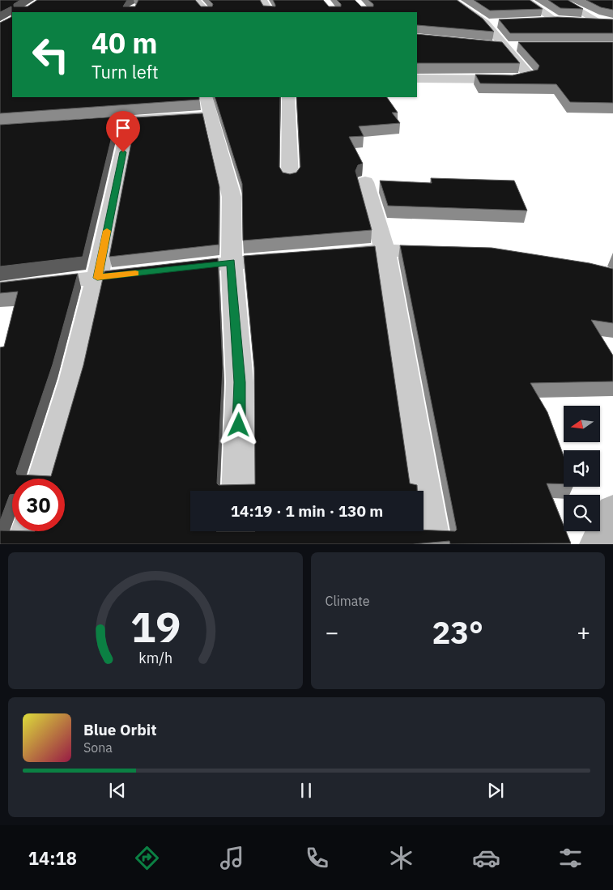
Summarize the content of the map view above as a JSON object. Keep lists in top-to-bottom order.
{
  "north": "left",
  "page": {
    "turn": ["40 m", "Turn left"],
    "limit": "30",
    "trip": "14:19 · 1 min · 130 m",
    "tile": "Climate",
    "heat": ["−", "23°", "+"],
    "song": ["Blue Orbit", "Sona"],
    "tabs": "14:18",
    "gauge": ["19", "km/h"]
  }
}
